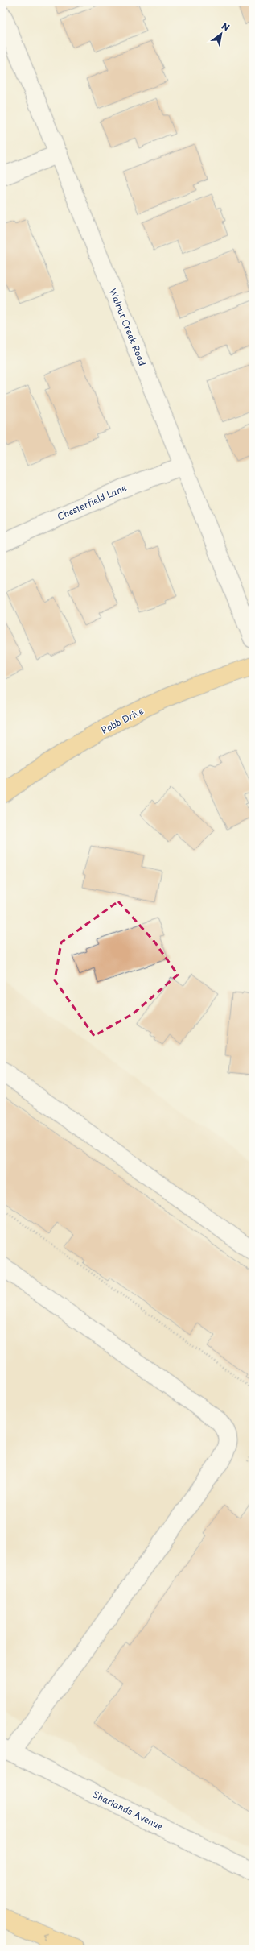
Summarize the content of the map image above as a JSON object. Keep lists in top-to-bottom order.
{
  "streets": {
    "main road": ["Robb Drive"],
    "street": ["Walnut Creek Road", "Chesterfield Lane", "Sharlands Avenue"]
  },
  "crossings": [
    ["Walnut Creek Road", "Chesterfield Lane"]
  ],
  "north": "top right"
}
